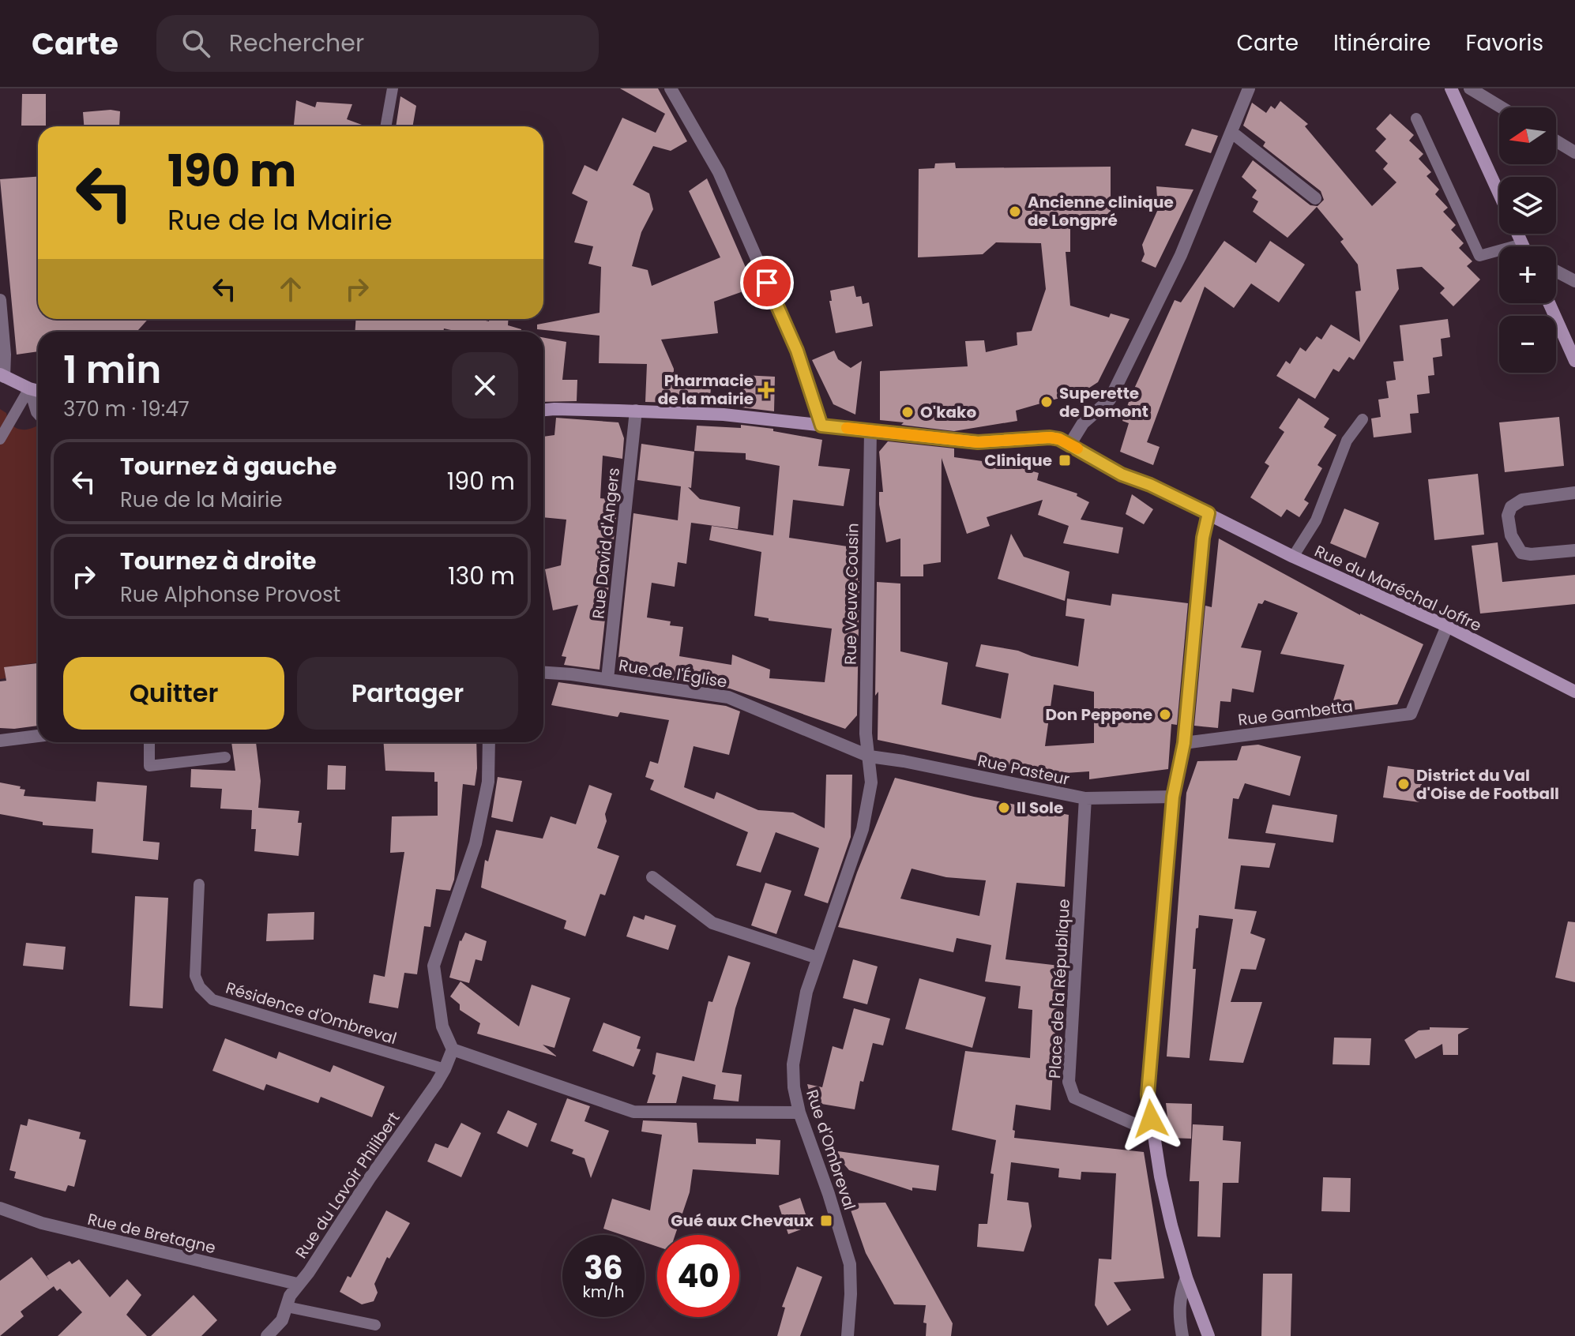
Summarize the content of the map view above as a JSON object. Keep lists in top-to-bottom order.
{
  "streets": {
    "street": [
      "Rue David d'Angers",
      "Rue du Maréchal Joffre",
      "Rue Veuve Cousin",
      "Rue de l'Église",
      "Rue Gambetta",
      "Rue Pasteur",
      "Place de la République",
      "Rue d'Ombreval",
      "Rue du Lavoir Philibert",
      "Rue de Bretagne"
    ],
    "lane": ["Résidence d'Ombreval"]
  },
  "crossings": [
    ["Rue David d'Angers", "Rue de l'Église"],
    ["Rue du Maréchal Joffre", "Rue Gambetta"],
    ["Rue Veuve Cousin", "Rue de l'Église"],
    ["Rue Veuve Cousin", "Rue Pasteur"],
    ["Rue Veuve Cousin", "Rue d'Ombreval"],
    ["Rue de l'Église", "Rue Pasteur"],
    ["Rue de l'Église", "Rue d'Ombreval"],
    ["Rue Pasteur", "Place de la République"],
    ["Rue Pasteur", "Rue d'Ombreval"],
    ["Résidence d'Ombreval", "Rue du Lavoir Philibert"],
    ["Rue du Lavoir Philibert", "Rue de Bretagne"]
  ],
  "places": {
    "other": [
      "Ancienne clinique de Longpré",
      "Superette de Domont",
      "O'kako",
      "Don Peppone",
      "District du Val d'Oise de Football",
      "Il Sole"
    ],
    "health": ["Pharmacie de la mairie"],
    "transit": ["Clinique", "Gué aux Chevaux"]
  },
  "north": "left",
  "page": {
    "header": "Carte",
    "search": "Rechercher",
    "nav": ["Carte", "Itinéraire", "Favoris"],
    "map_buttons": ["+", "−"],
    "turn": ["190 m", "Rue de la Mairie"],
    "heading": ["1 min", "370 m · 19:47"],
    "list": [
      {
        "name": "Tournez à gauche",
        "note": "Rue de la Mairie",
        "value": "190 m"
      },
      {
        "name": "Tournez à droite",
        "note": "Rue Alphonse Provost",
        "value": "130 m"
      }
    ],
    "buttons": ["Quitter", "Partager"],
    "speed": "36 km/h",
    "limit": "40"
  }
}
